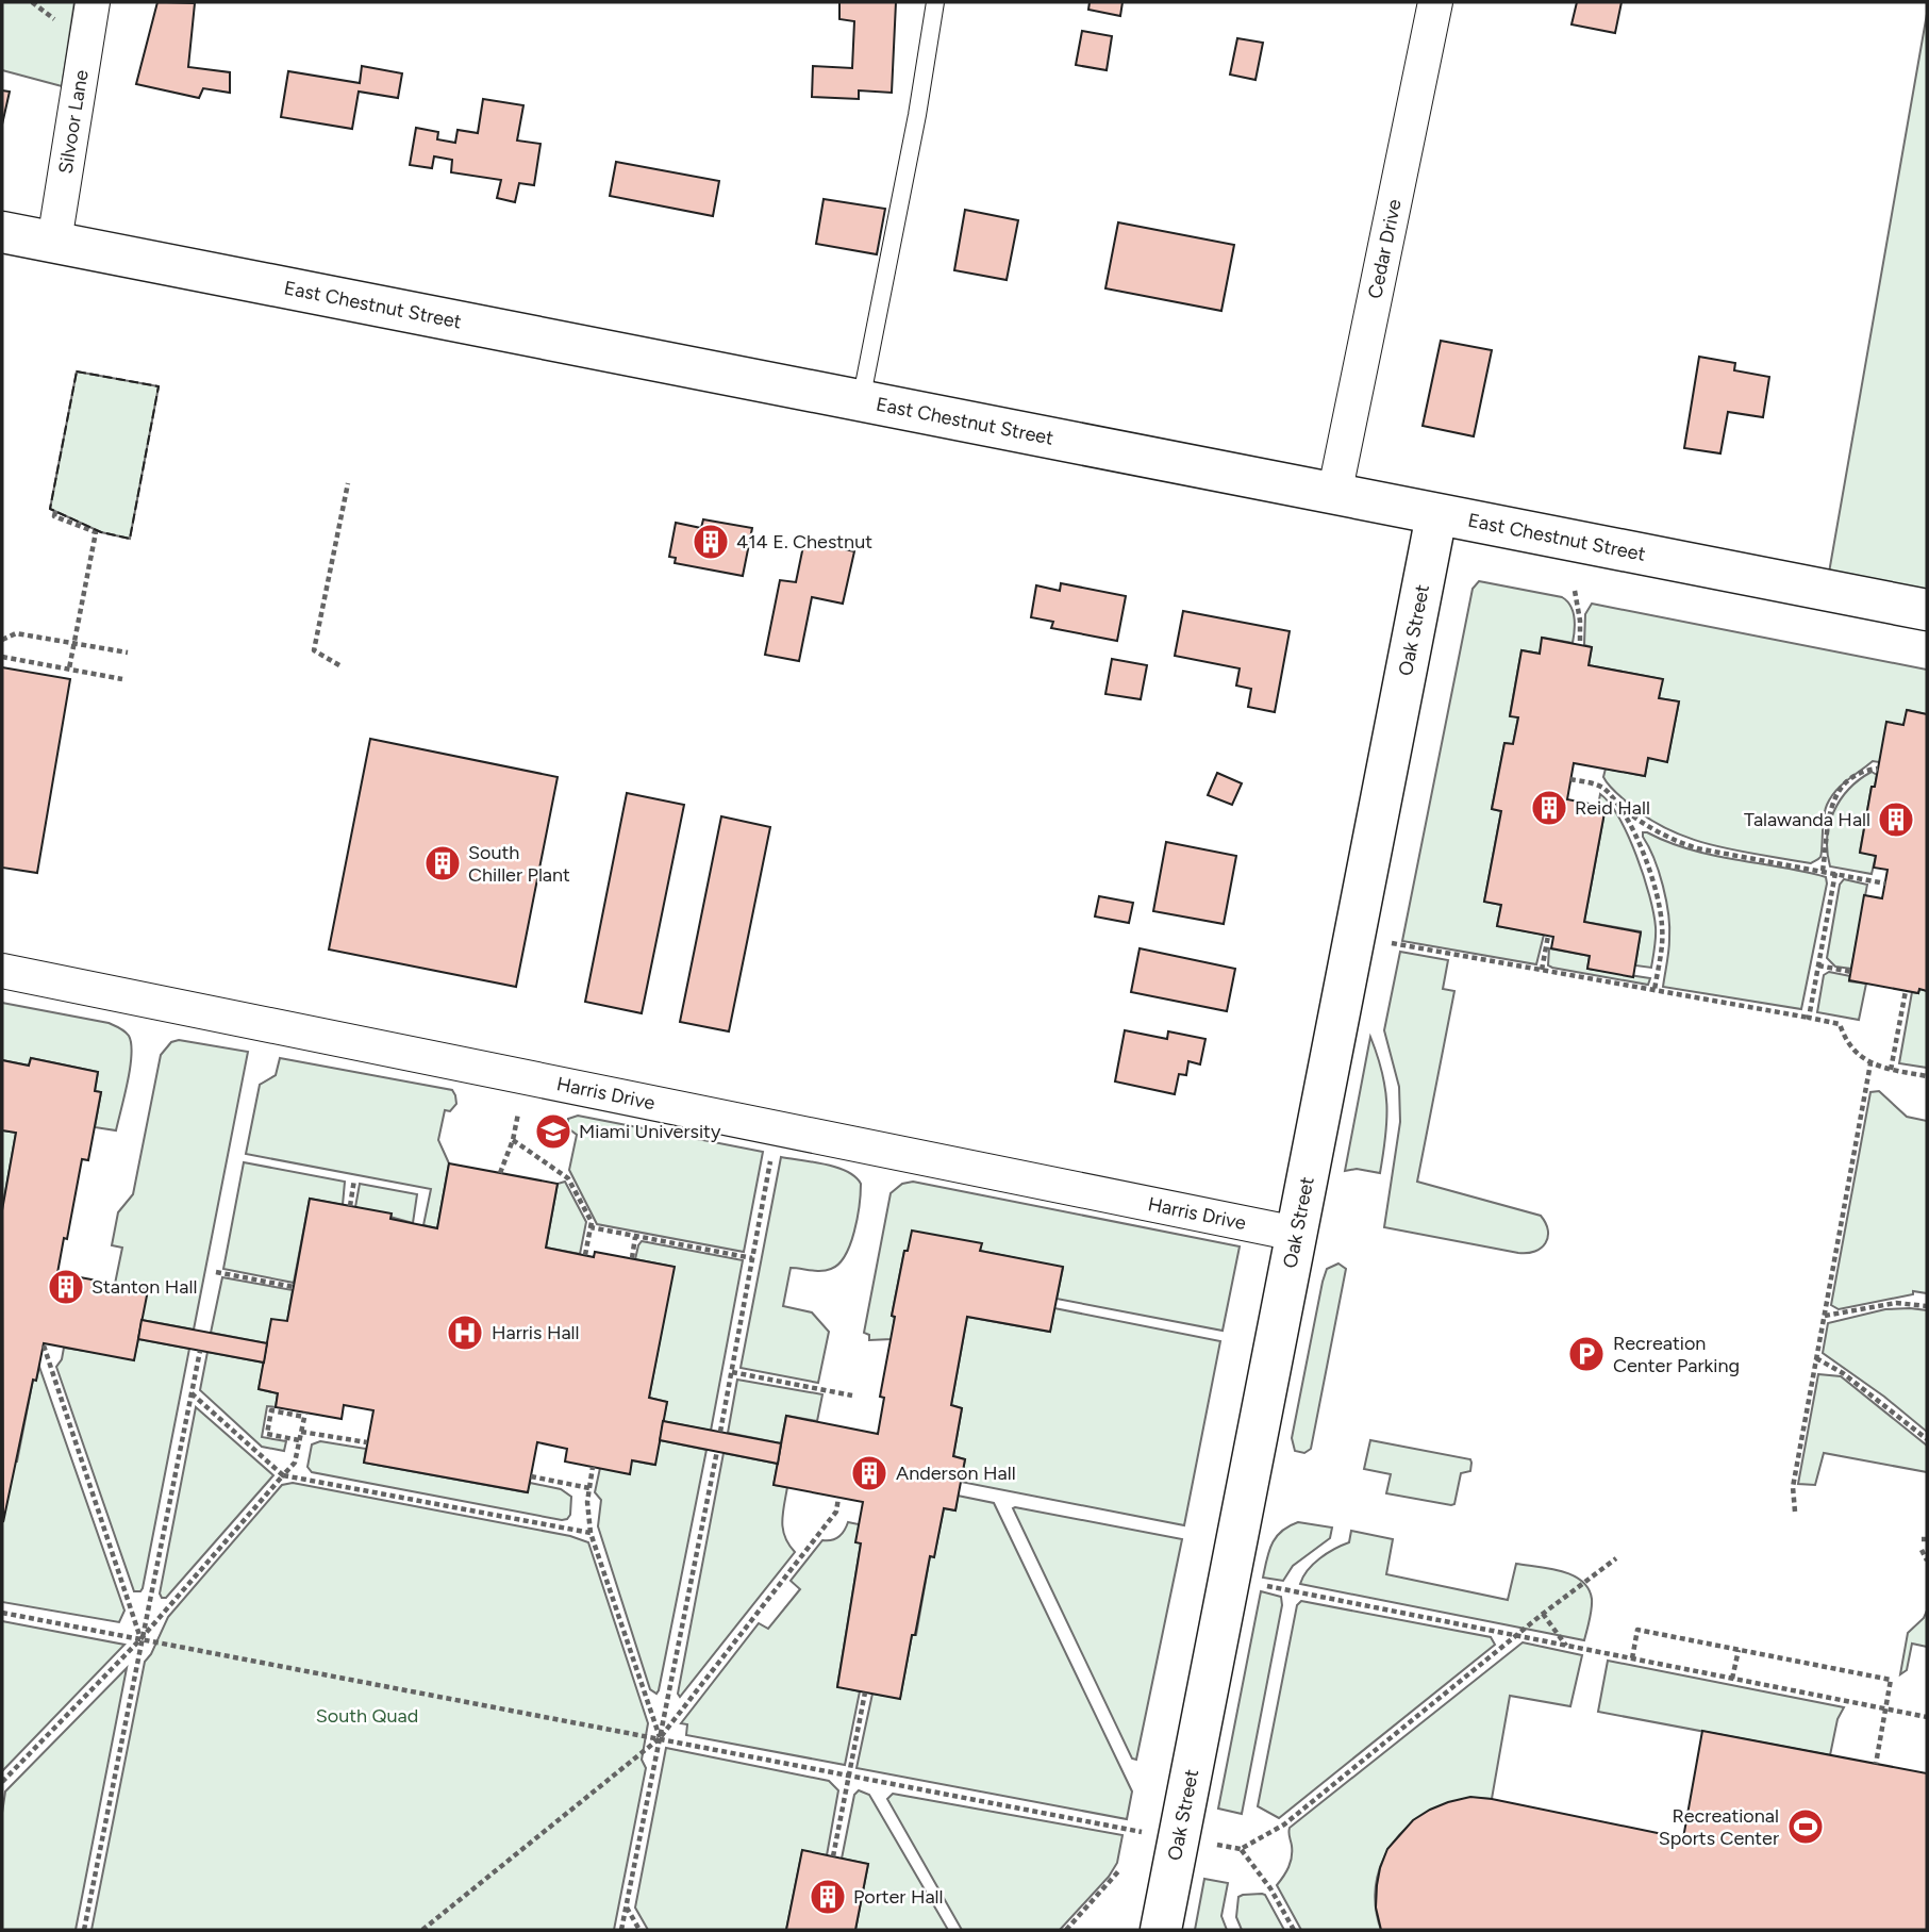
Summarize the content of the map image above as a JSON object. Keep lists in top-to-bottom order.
{
  "streets": {
    "street": [
      "Silvoor Lane",
      "Cedar Drive",
      "East Chestnut Street",
      "Oak Street",
      "Harris Drive"
    ]
  },
  "crossings": [
    ["Silvoor Lane", "East Chestnut Street"],
    ["Cedar Drive", "East Chestnut Street"],
    ["East Chestnut Street", "Oak Street"],
    ["Oak Street", "Harris Drive"]
  ],
  "parks": ["South Quad"],
  "places": {
    "building": [
      "414 E. Chestnut",
      "Reid Hall",
      "Talawanda Hall",
      "South Chiller Plant",
      "Stanton Hall",
      "Anderson Hall",
      "Porter Hall"
    ],
    "school or university": ["Miami University"],
    "hospital": ["Harris Hall"],
    "parking": ["Recreation Center Parking"],
    "sports": ["Recreational Sports Center"]
  }
}
